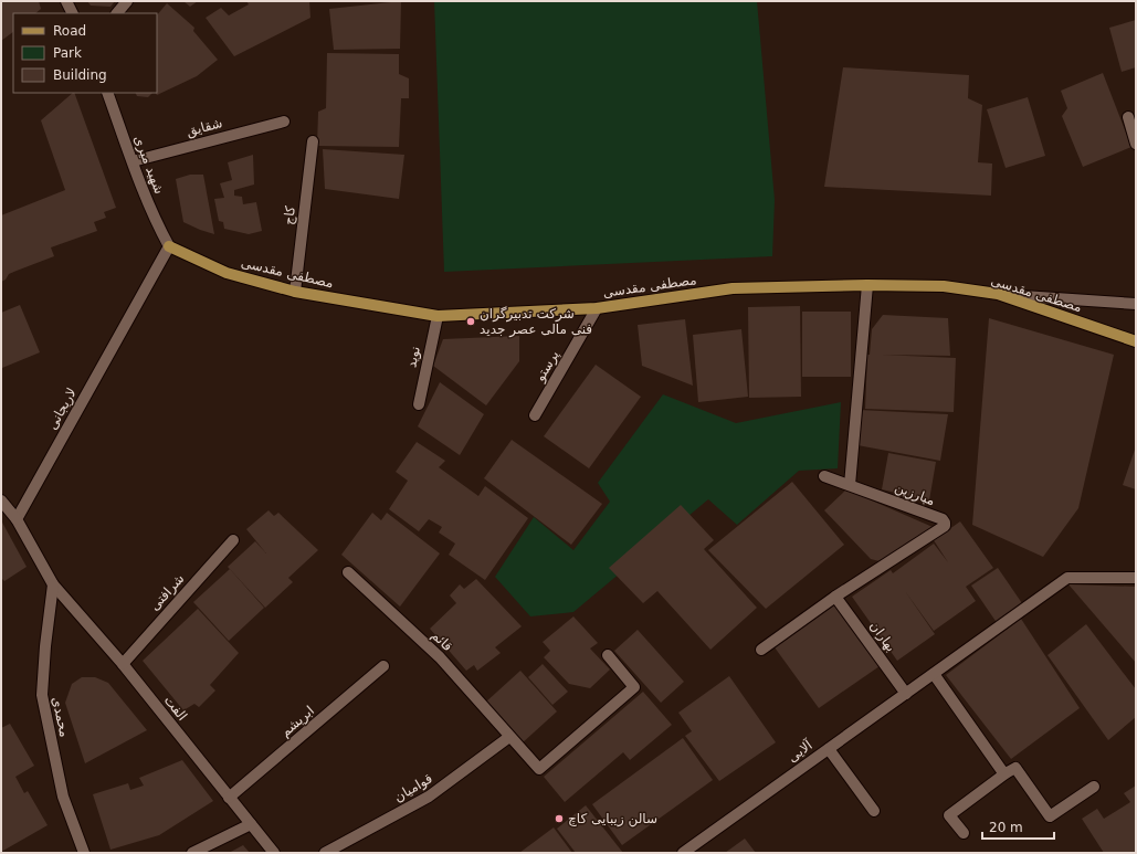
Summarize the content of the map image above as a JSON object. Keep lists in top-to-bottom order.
{
  "streets": {
    "main road": ["مصطفی مقدسی"],
    "street": [
      "شقایق",
      "شهید میری",
      "کاج",
      "نوید",
      "پرستو",
      "لاریجانی",
      "مبارزین",
      "شرافتی",
      "بهاران",
      "قائم",
      "الفت",
      "محمدی",
      "ابریشم",
      "آلایی",
      "قوامیان"
    ]
  },
  "crossings": [
    ["شقایق", "شهید میری"],
    ["شهید میری", "مصطفی مقدسی"],
    ["شهید میری", "لاریجانی"],
    ["کاج", "مصطفی مقدسی"],
    ["مصطفی مقدسی", "نوید"],
    ["مصطفی مقدسی", "پرستو"],
    ["مصطفی مقدسی", "لاریجانی"],
    ["مبارزین", "بهاران"],
    ["شرافتی", "الفت"],
    ["بهاران", "آلایی"],
    ["قائم", "قوامیان"],
    ["الفت", "محمدی"],
    ["الفت", "ابریشم"]
  ],
  "places": ["شرکت تدبیرگران فنی مالی عصر جدید", "سالن زیبایی کاچ"],
  "legend": ["Road", "Park", "Building"],
  "scale_bar": "20 m"
}
